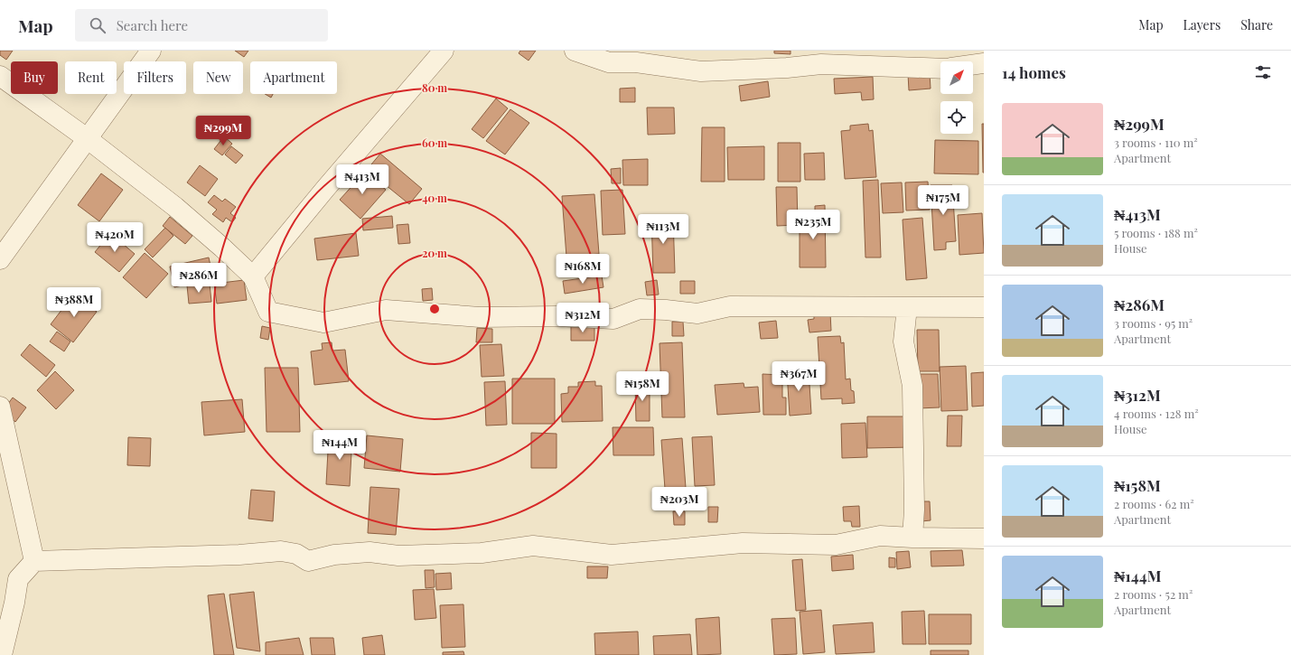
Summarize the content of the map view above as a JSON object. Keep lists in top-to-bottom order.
{
  "north": "top right",
  "page": {
    "header": "Map",
    "search": "Search here",
    "nav": ["Map", "Layers", "Share"],
    "heading": "14 homes",
    "chip": [
      "Buy",
      "Rent",
      "Filters",
      "New",
      "Apartment"
    ],
    "list": [
      {
        "name": "₦299M",
        "note": "3 rooms · 110 m² · Apartment"
      },
      {
        "name": "₦413M",
        "note": "5 rooms · 188 m² · House"
      },
      {
        "name": "₦286M",
        "note": "3 rooms · 95 m² · Apartment"
      },
      {
        "name": "₦312M",
        "note": "4 rooms · 128 m² · House"
      },
      {
        "name": "₦158M",
        "note": "2 rooms · 62 m² · Apartment"
      },
      {
        "name": "₦144M",
        "note": "2 rooms · 52 m² · Apartment"
      }
    ],
    "price": [
      "₦299M",
      "₦413M",
      "₦175M",
      "₦235M",
      "₦113M",
      "₦420M",
      "₦168M",
      "₦286M",
      "₦388M",
      "₦312M",
      "₦367M",
      "₦158M",
      "₦144M",
      "₦203M"
    ]
  },
  "rings": [
    "80 m",
    "60 m",
    "40 m",
    "20 m"
  ]
}
